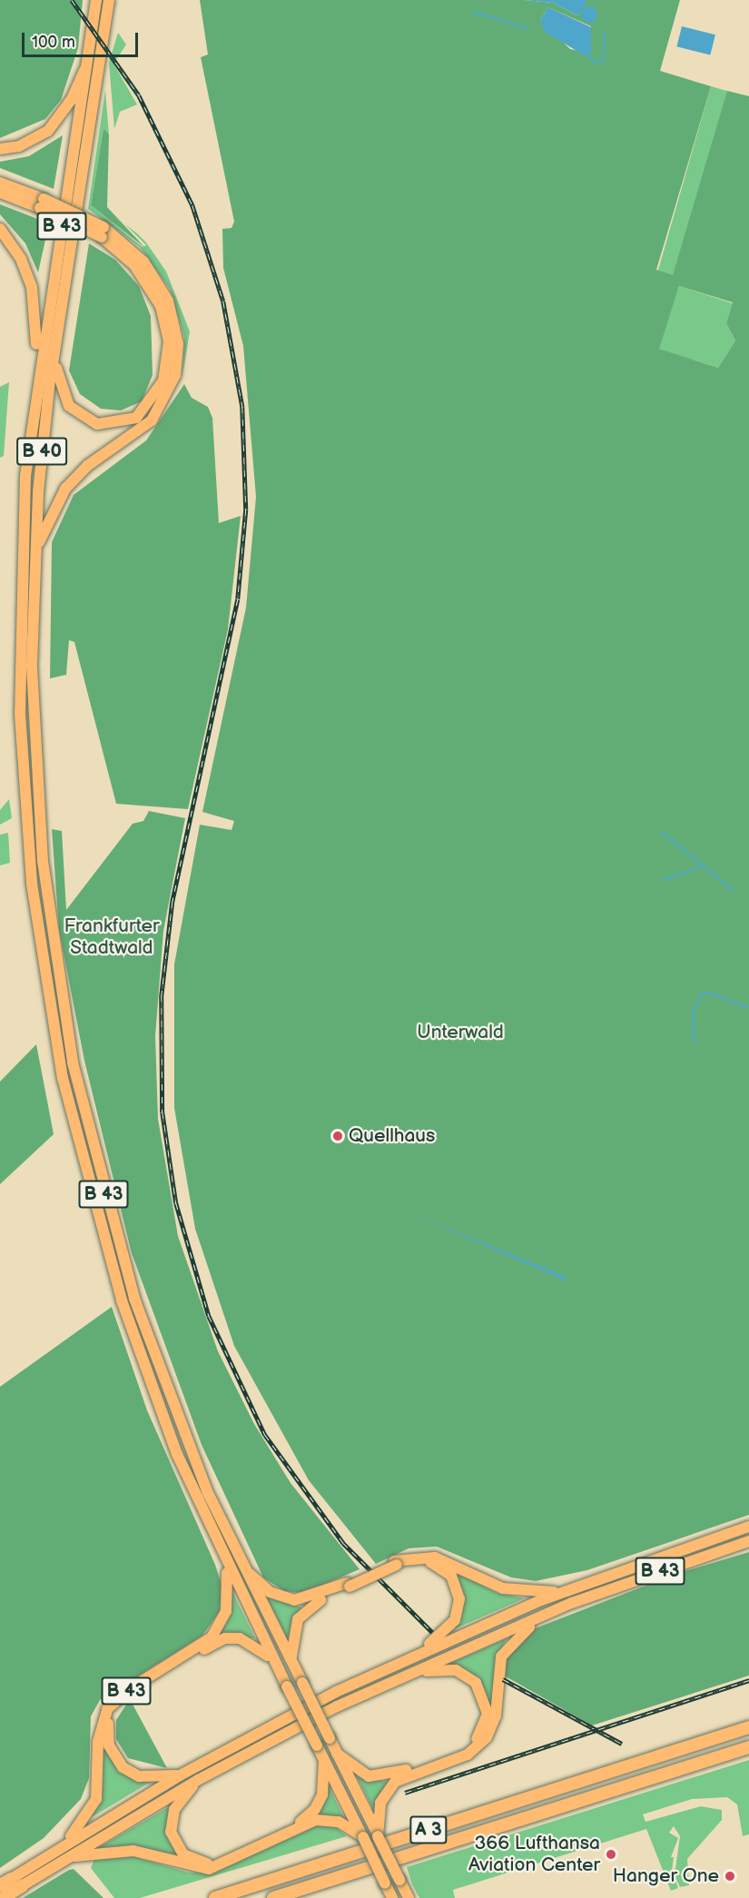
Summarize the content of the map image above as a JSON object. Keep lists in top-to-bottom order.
{
  "streets": {
    "highway": ["B 43", "B 40", "A 3"]
  },
  "crossings": [
    ["B 43", "B 40"]
  ],
  "parks": ["Frankfurter Stadtwald", "Unterwald"],
  "places": ["Quellhaus", "366 Lufthansa Aviation Center", "Hanger One"],
  "scale_bar": "100 m"
}
